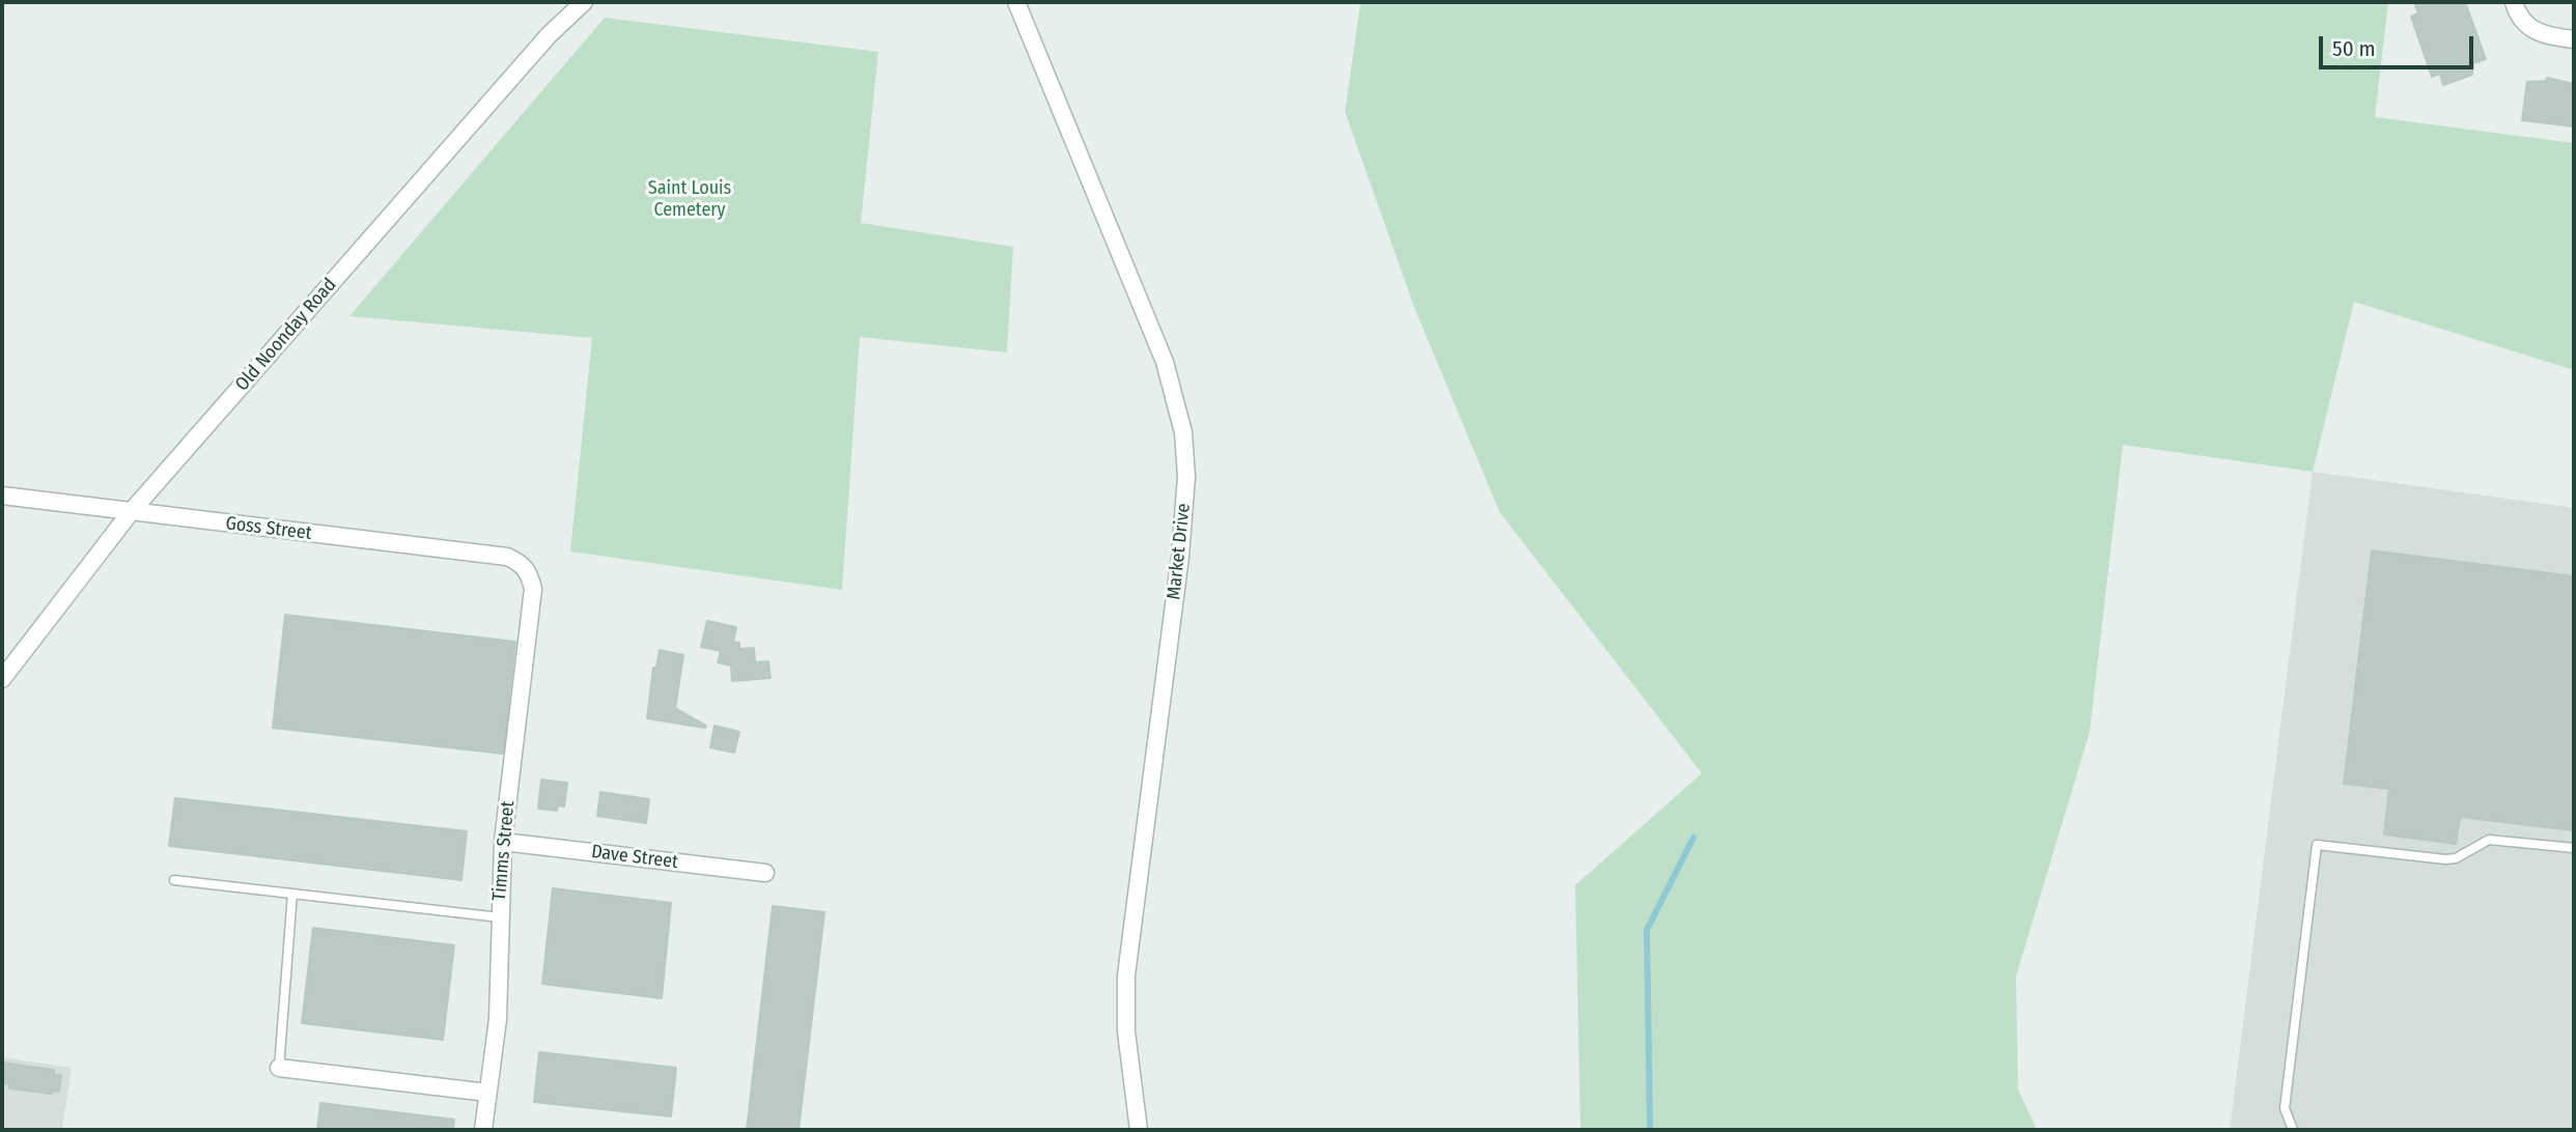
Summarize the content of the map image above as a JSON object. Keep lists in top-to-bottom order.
{
  "streets": {
    "street": [
      "Old Noonday Road",
      "Goss Street",
      "Market Drive",
      "Timms Street",
      "Dave Street"
    ]
  },
  "crossings": [
    ["Old Noonday Road", "Goss Street"],
    ["Goss Street", "Timms Street"],
    ["Timms Street", "Dave Street"]
  ],
  "parks": ["Saint Louis Cemetery"],
  "scale_bar": "50 m"
}
